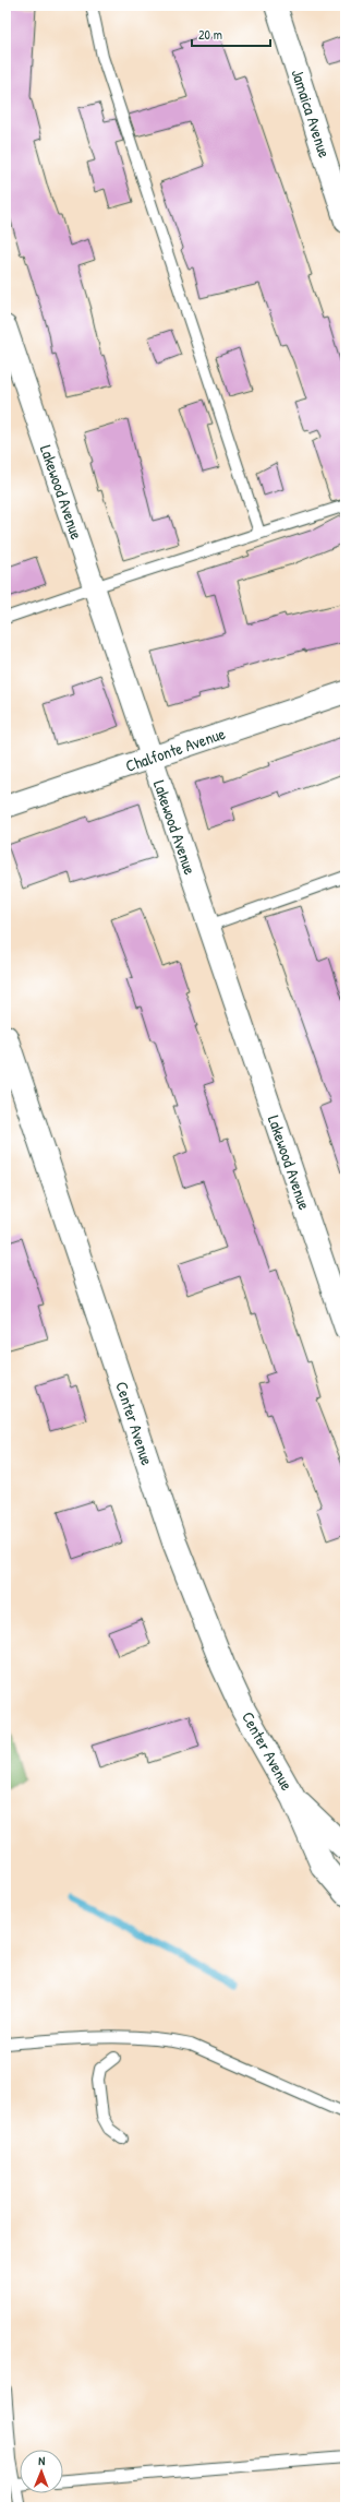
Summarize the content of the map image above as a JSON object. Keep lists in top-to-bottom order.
{
  "streets": {
    "street": [
      "Jamaica Avenue",
      "Lakewood Avenue",
      "Chalfonte Avenue",
      "Center Avenue"
    ]
  },
  "crossings": [
    ["Lakewood Avenue", "Chalfonte Avenue"]
  ],
  "scale_bar": "20 m",
  "north": "top"
}
